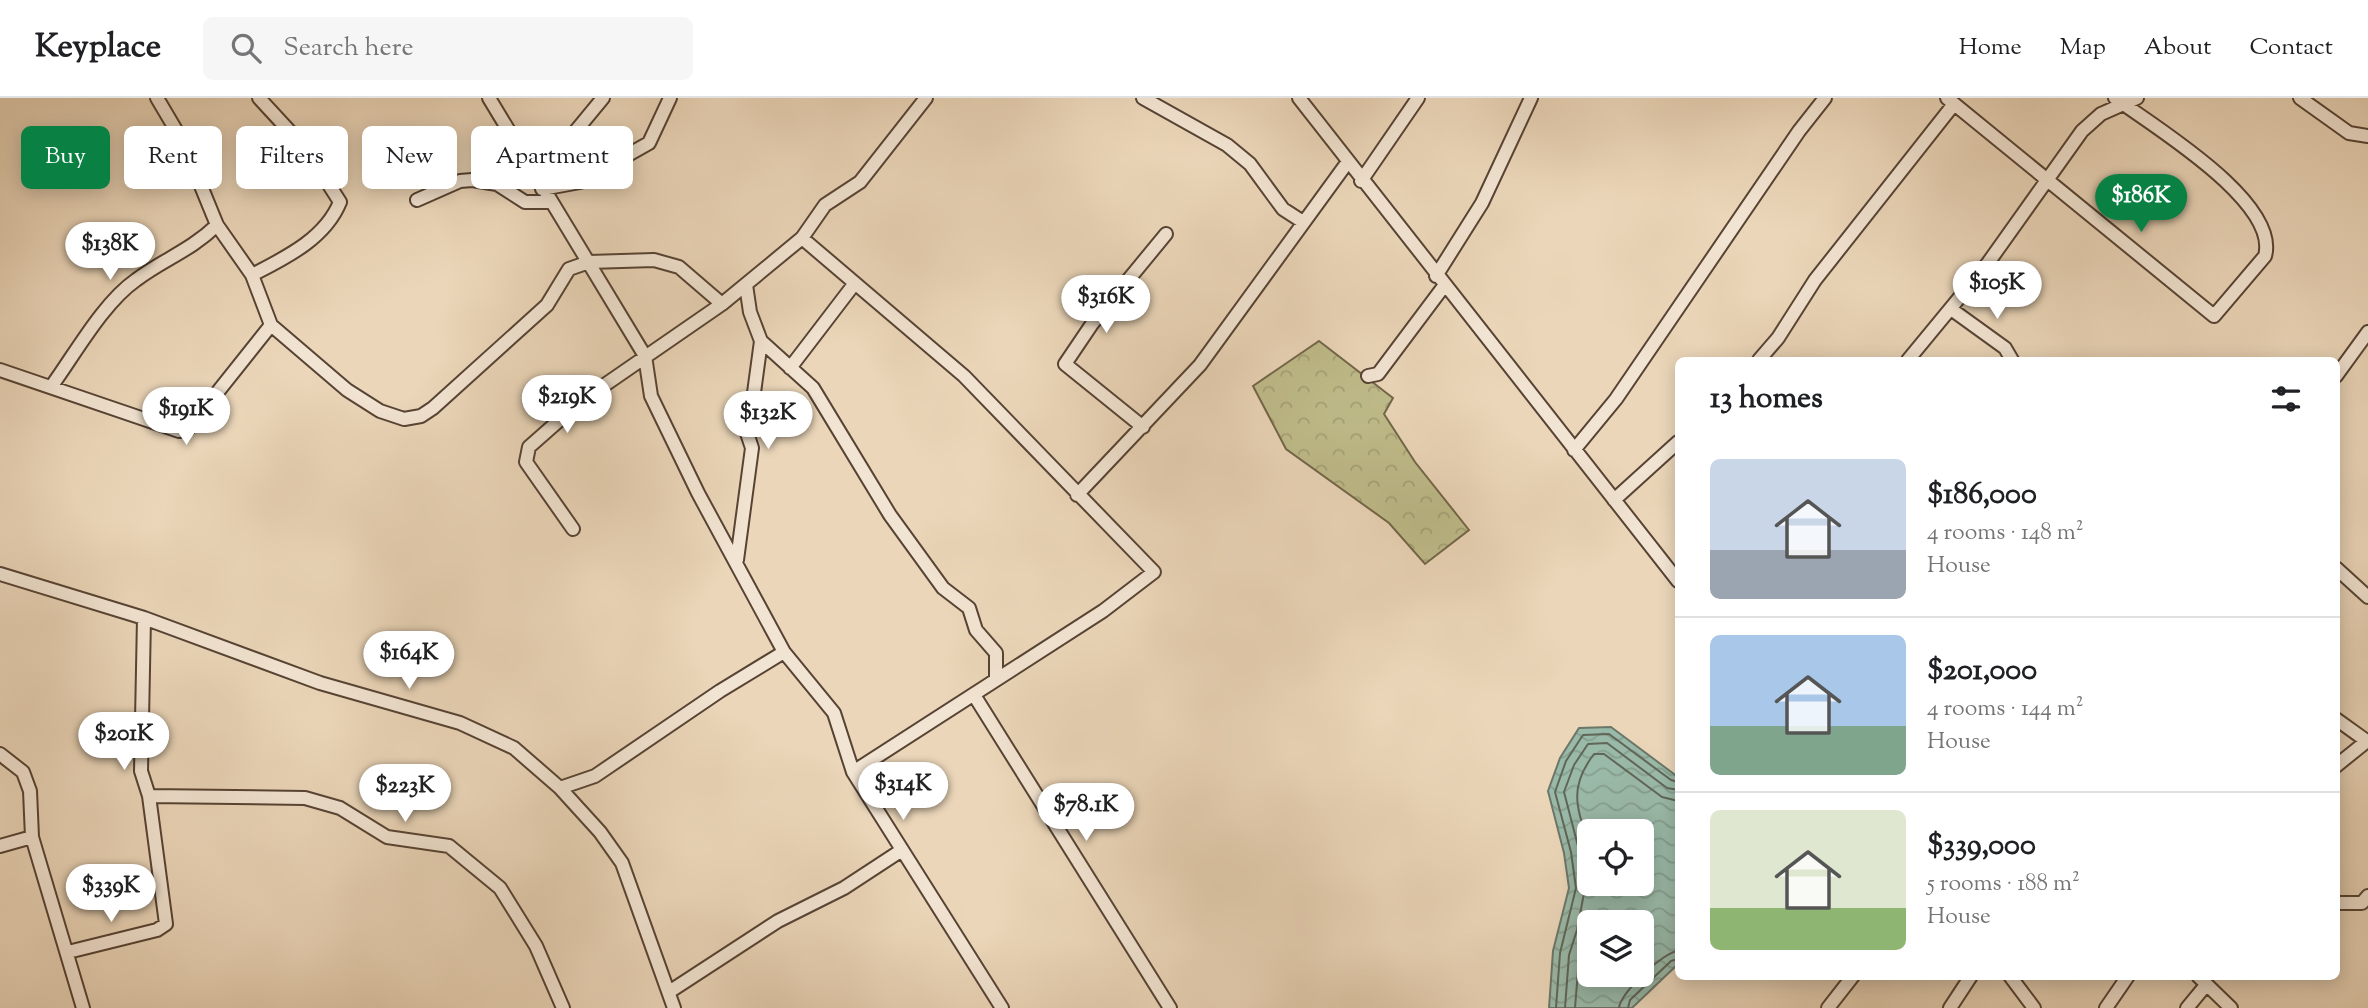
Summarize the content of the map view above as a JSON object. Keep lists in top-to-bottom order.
{
  "page": {
    "header": "Keyplace",
    "search": "Search here",
    "nav": [
      "Home",
      "Map",
      "About",
      "Contact"
    ],
    "chip": [
      "Buy",
      "Rent",
      "Filters",
      "New",
      "Apartment"
    ],
    "price": [
      "$186K",
      "$138K",
      "$105K",
      "$316K",
      "$219K",
      "$191K",
      "$132K",
      "$164K",
      "$201K",
      "$314K",
      "$223K",
      "$78.1K",
      "$339K"
    ],
    "heading": "13 homes",
    "list": [
      {
        "name": "$186,000",
        "note": "4 rooms · 148 m² · House"
      },
      {
        "name": "$201,000",
        "note": "4 rooms · 144 m² · House"
      },
      {
        "name": "$339,000",
        "note": "5 rooms · 188 m² · House"
      }
    ]
  }
}
